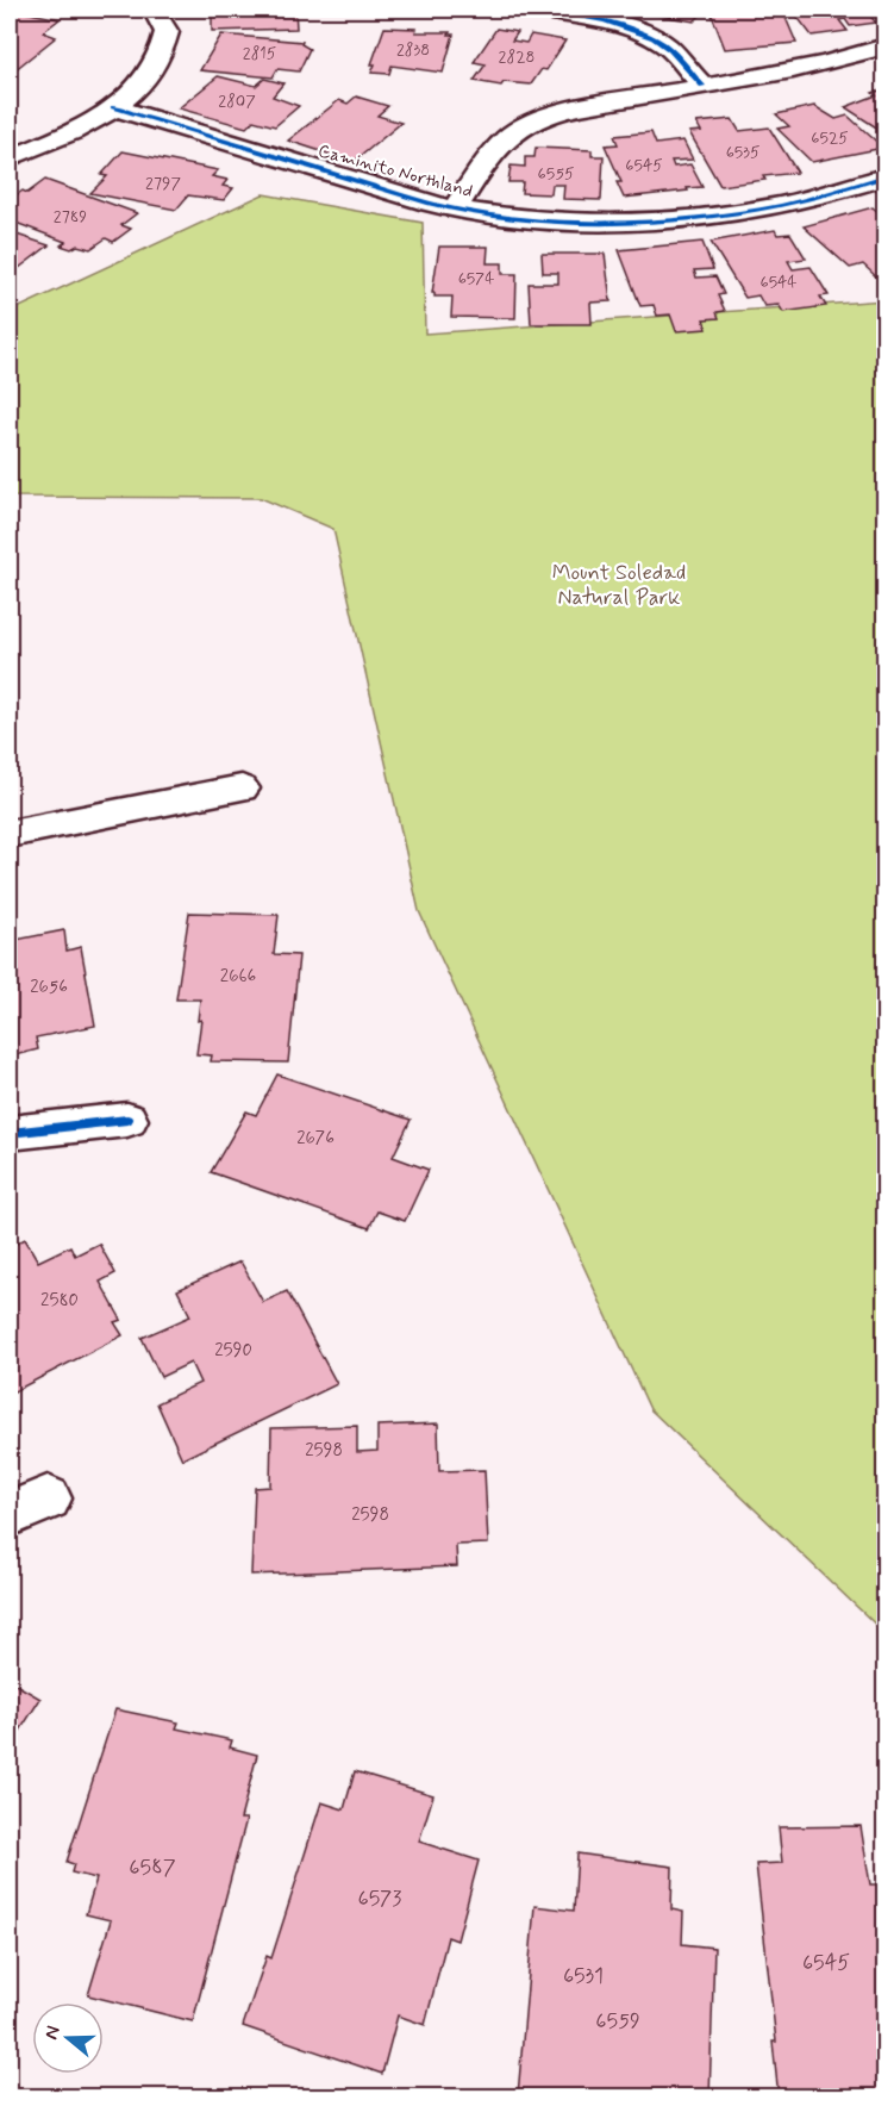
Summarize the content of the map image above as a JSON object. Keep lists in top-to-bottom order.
{
  "streets": {
    "street": ["Caminito Northland"]
  },
  "parks": ["Mount Soledad Natural Park"],
  "house_numbers": [
    "2838",
    "2815",
    "2828",
    "2807",
    "6525",
    "6535",
    "6545",
    "6555",
    "2797",
    "2789",
    "6574",
    "6544",
    "2666",
    "2656",
    "2676",
    "2580",
    "2590",
    "2598",
    "2598",
    "6587",
    "6573",
    "6545",
    "6531",
    "6559"
  ],
  "north": "left"
}
